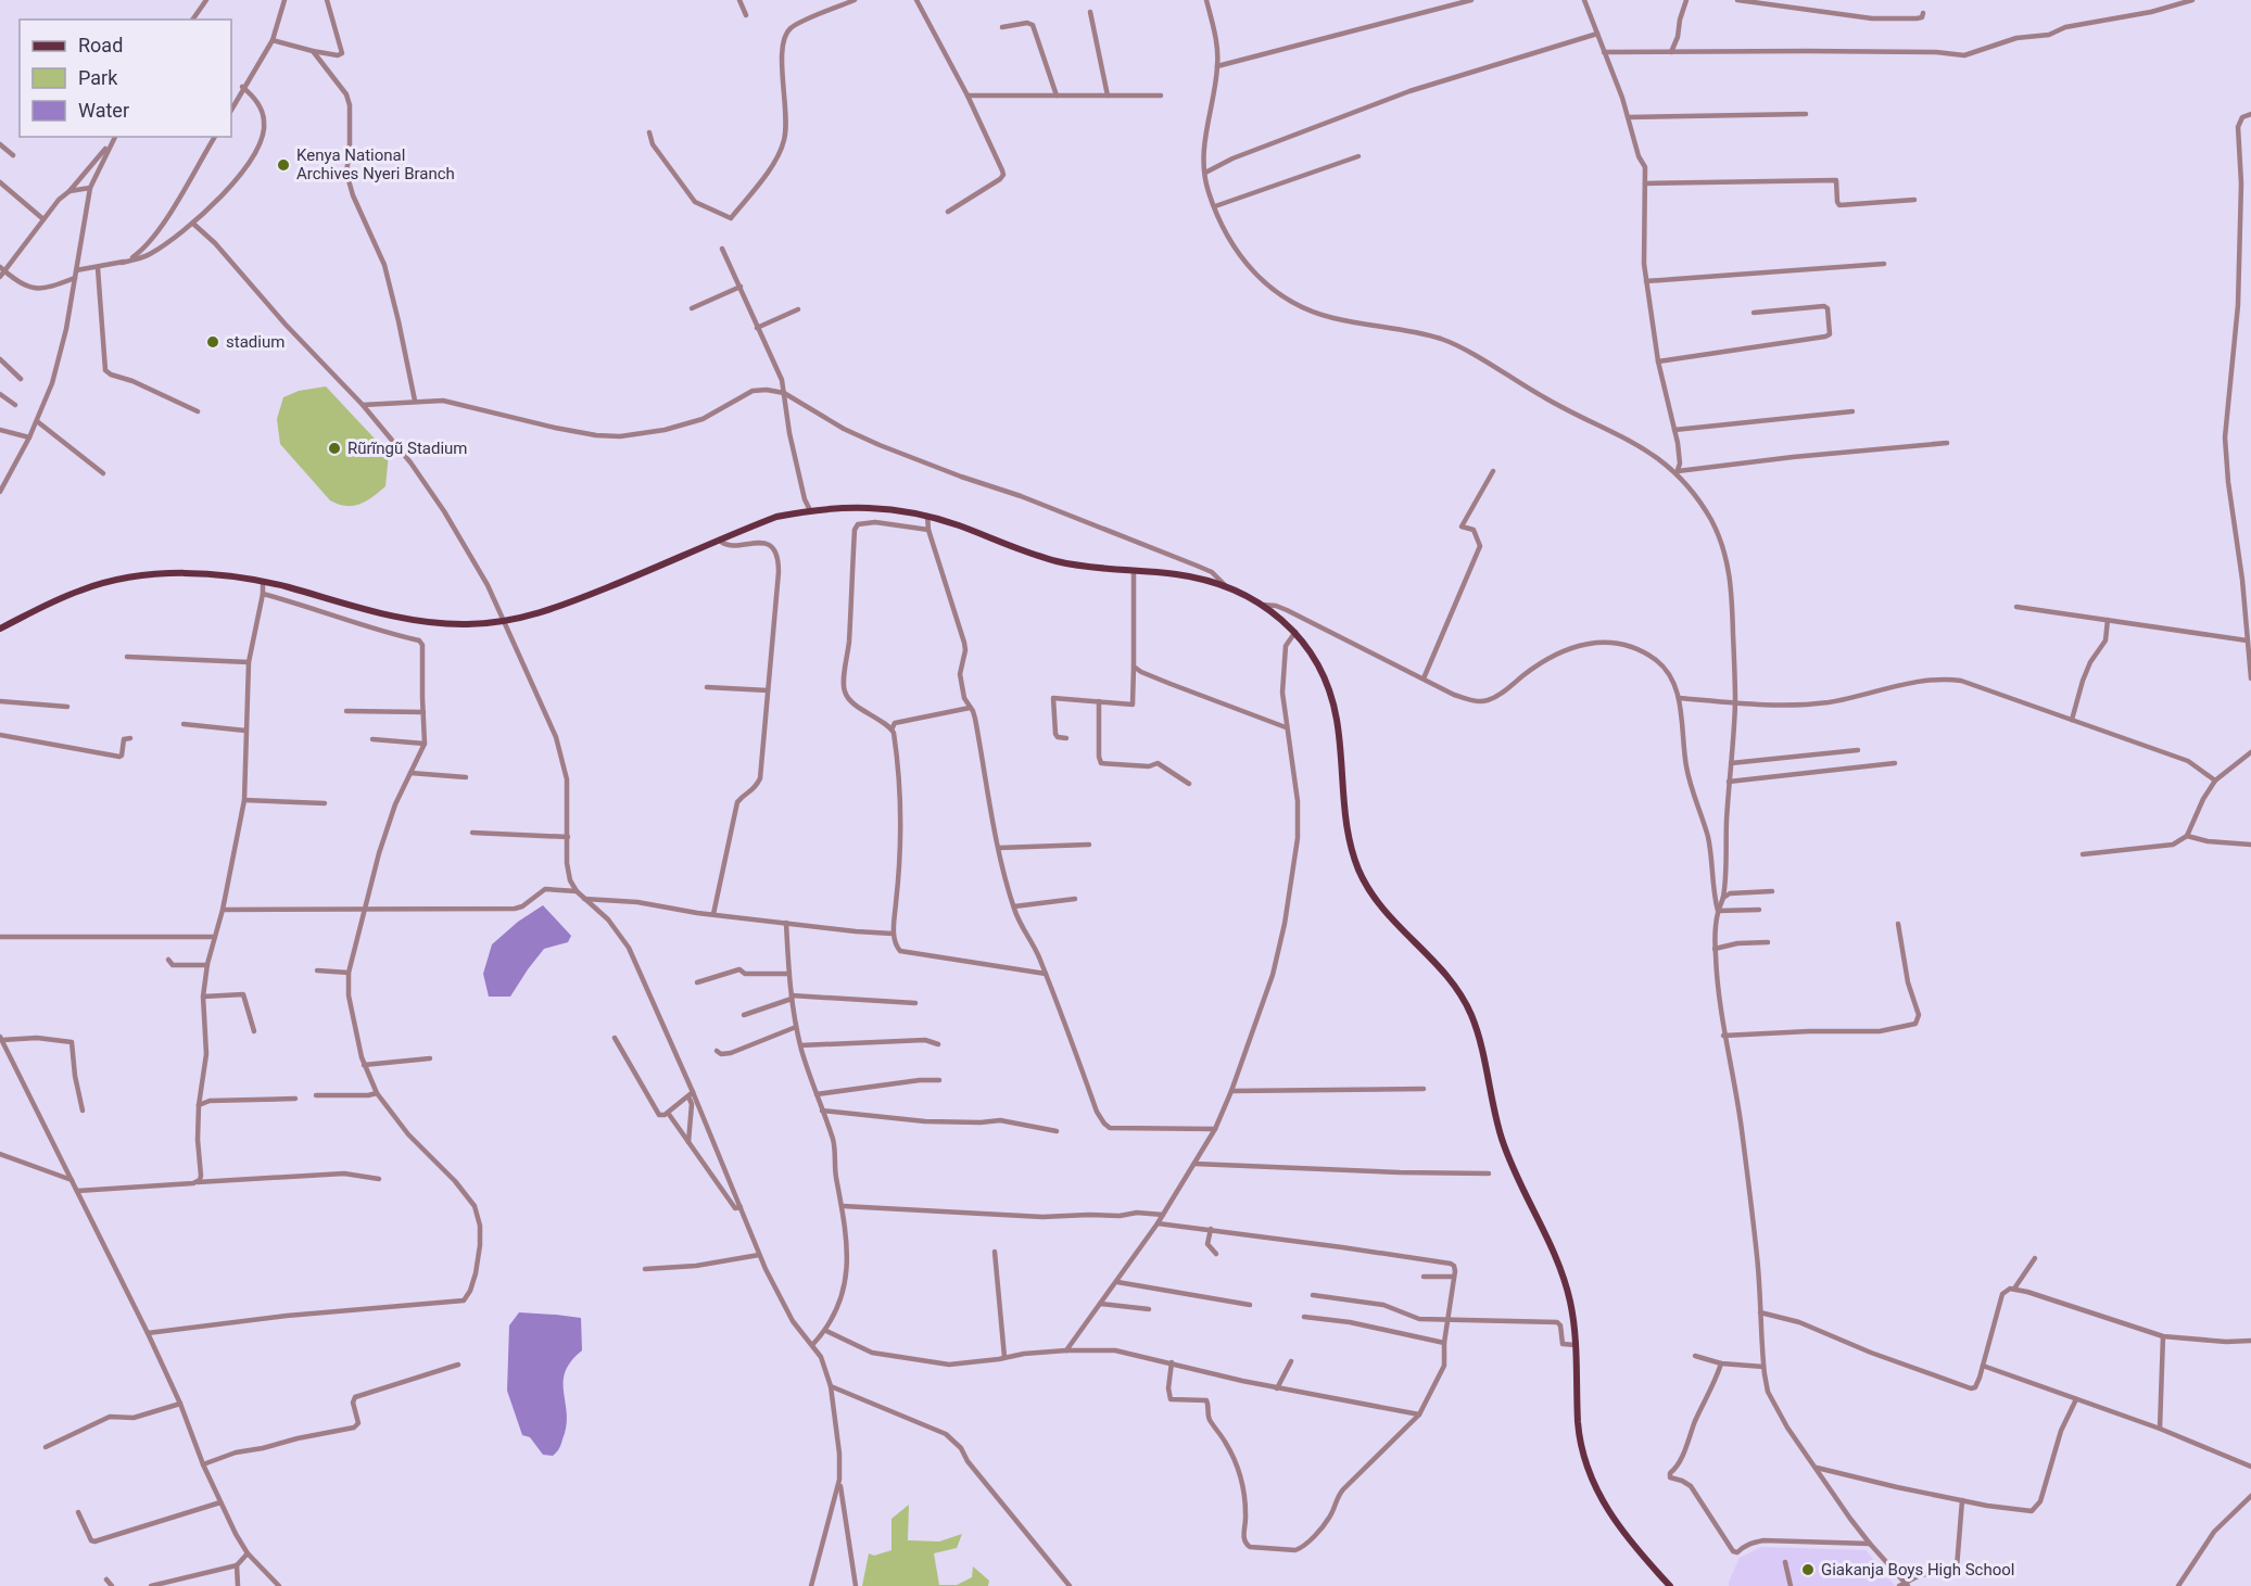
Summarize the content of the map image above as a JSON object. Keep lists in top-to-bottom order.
{
  "places": [
    "Kenya National Archives Nyeri Branch",
    "stadium",
    "Rũrĩngũ Stadium",
    "Giakanja Boys High School"
  ],
  "legend": ["Road", "Park", "Water"]
}
